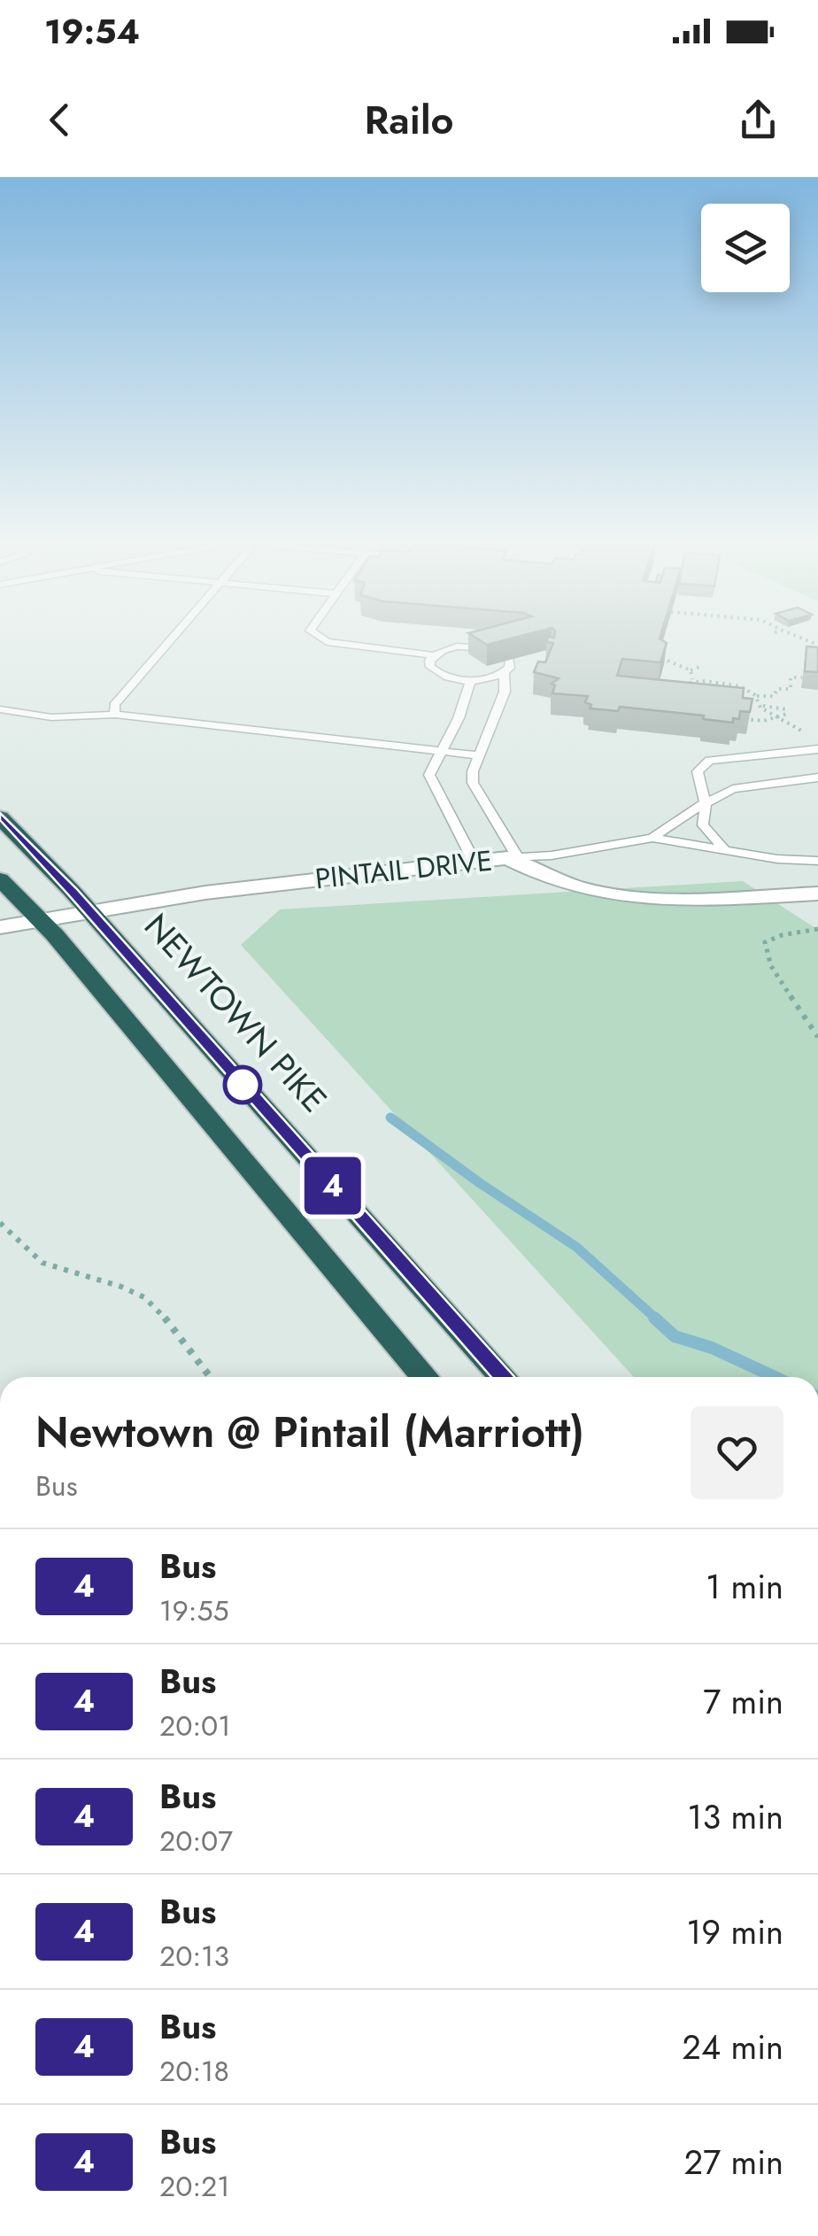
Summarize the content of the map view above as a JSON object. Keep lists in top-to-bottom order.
{
  "streets": {
    "highway": ["NEWTOWN PIKE"],
    "street": ["PINTAIL DRIVE"]
  },
  "crossings": [
    ["PINTAIL DRIVE", "NEWTOWN PIKE"]
  ],
  "lines": ["bus line 4"],
  "page": {
    "status": "19:54",
    "header": "Railo",
    "on_map": "4",
    "heading": ["Newtown @ Pintail (Marriott)", "Bus"],
    "list": [
      {
        "mark": "4",
        "name": "Bus",
        "note": "19:55",
        "value": "1 min"
      },
      {
        "mark": "4",
        "name": "Bus",
        "note": "20:01",
        "value": "7 min"
      },
      {
        "mark": "4",
        "name": "Bus",
        "note": "20:07",
        "value": "13 min"
      },
      {
        "mark": "4",
        "name": "Bus",
        "note": "20:13",
        "value": "19 min"
      },
      {
        "mark": "4",
        "name": "Bus",
        "note": "20:18",
        "value": "24 min"
      },
      {
        "mark": "4",
        "name": "Bus",
        "note": "20:21",
        "value": "27 min"
      }
    ]
  }
}
